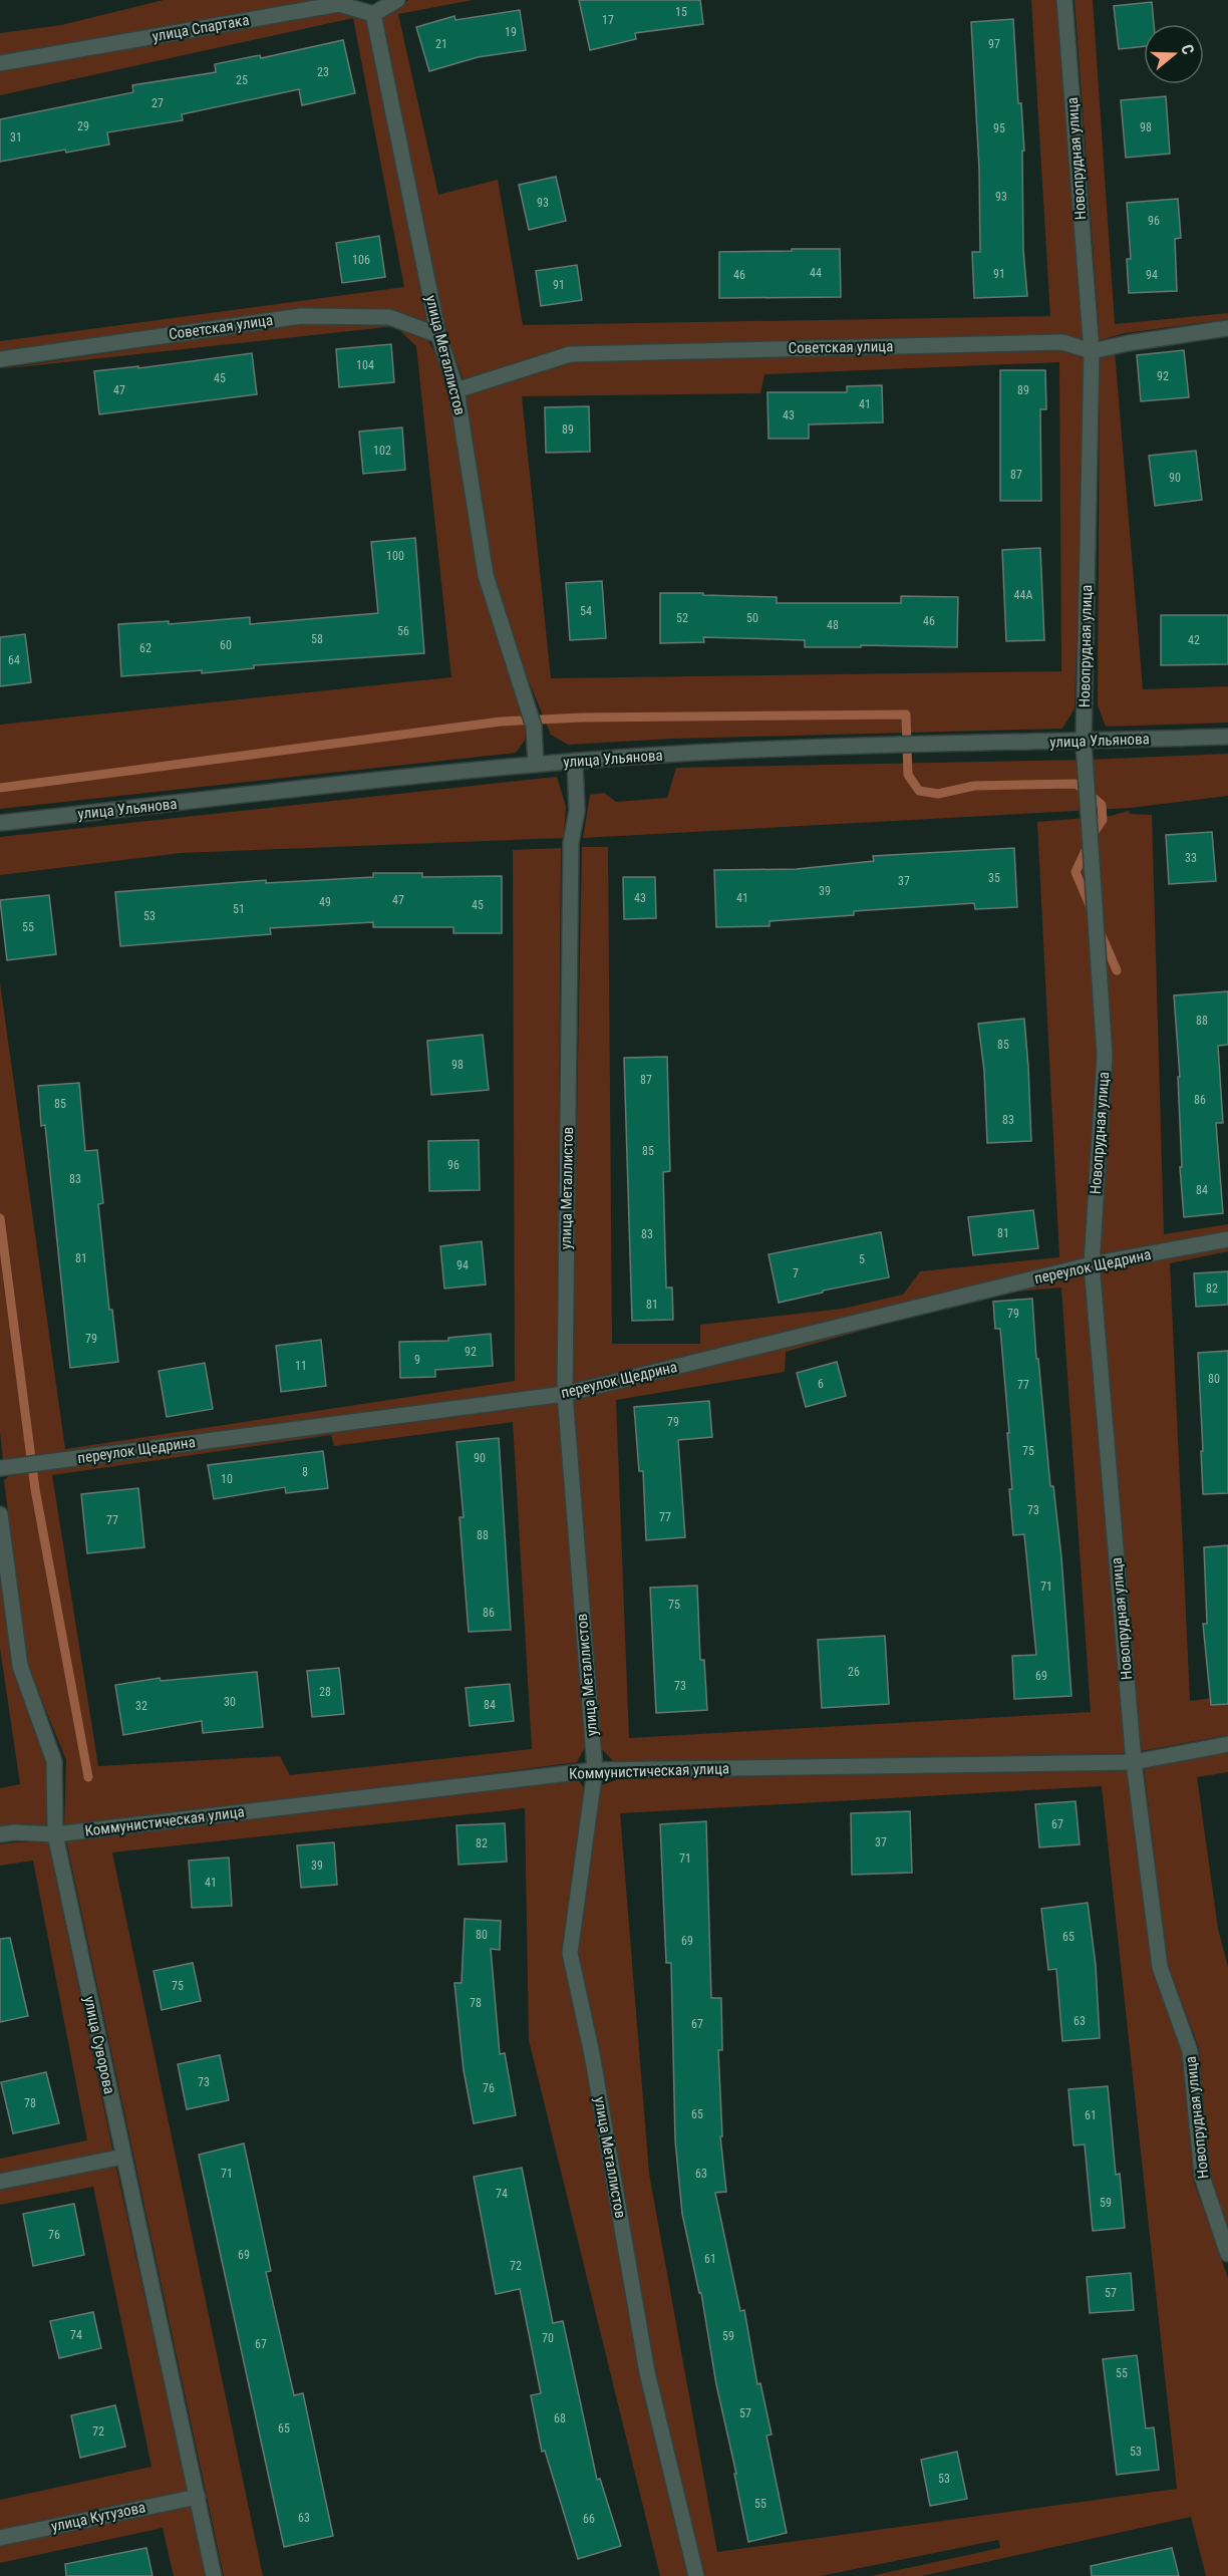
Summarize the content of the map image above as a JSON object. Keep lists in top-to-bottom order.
{
  "streets": {
    "street": [
      "улица Спартака",
      "Новопрудная улица",
      "Советская улица",
      "улица Металлистов",
      "улица Ульянова",
      "переулок Щедрина",
      "Коммунистическая улица",
      "улица Суворова",
      "улица Кутузова"
    ]
  },
  "crossings": [
    ["улица Спартака", "улица Металлистов"],
    ["Новопрудная улица", "Советская улица"],
    ["Новопрудная улица", "улица Ульянова"],
    ["Новопрудная улица", "переулок Щедрина"],
    ["Новопрудная улица", "Коммунистическая улица"],
    ["Советская улица", "улица Металлистов"],
    ["улица Металлистов", "улица Ульянова"],
    ["улица Металлистов", "переулок Щедрина"],
    ["улица Металлистов", "Коммунистическая улица"],
    ["Коммунистическая улица", "улица Суворова"],
    ["улица Суворова", "улица Кутузова"]
  ],
  "house_numbers": [
    "15",
    "17",
    "19",
    "21",
    "97",
    "23",
    "25",
    "27",
    "29",
    "98",
    "95",
    "31",
    "93",
    "93",
    "96",
    "106",
    "44",
    "91",
    "46",
    "94",
    "91",
    "104",
    "92",
    "45",
    "47",
    "89",
    "41",
    "43",
    "89",
    "102",
    "87",
    "90",
    "100",
    "44А",
    "54",
    "52",
    "50",
    "46",
    "48",
    "56",
    "58",
    "42",
    "60",
    "62",
    "64",
    "33",
    "35",
    "37",
    "39",
    "43",
    "41",
    "47",
    "49",
    "45",
    "51",
    "53",
    "55",
    "88",
    "85",
    "98",
    "87",
    "86",
    "85",
    "83",
    "85",
    "96",
    "83",
    "84",
    "81",
    "83",
    "81",
    "5",
    "94",
    "7",
    "82",
    "81",
    "79",
    "79",
    "92",
    "9",
    "11",
    "80",
    "6",
    "77",
    "79",
    "75",
    "90",
    "8",
    "10",
    "73",
    "77",
    "77",
    "88",
    "71",
    "75",
    "86",
    "26",
    "69",
    "73",
    "28",
    "30",
    "84",
    "32",
    "67",
    "37",
    "82",
    "71",
    "39",
    "41",
    "80",
    "65",
    "69",
    "75",
    "78",
    "63",
    "67",
    "73",
    "76",
    "78",
    "65",
    "61",
    "71",
    "63",
    "74",
    "59",
    "76",
    "69",
    "61",
    "72",
    "57",
    "74",
    "59",
    "70",
    "67",
    "55",
    "57",
    "68",
    "65",
    "72",
    "53",
    "53",
    "55",
    "63",
    "66"
  ],
  "north": "right"
}
